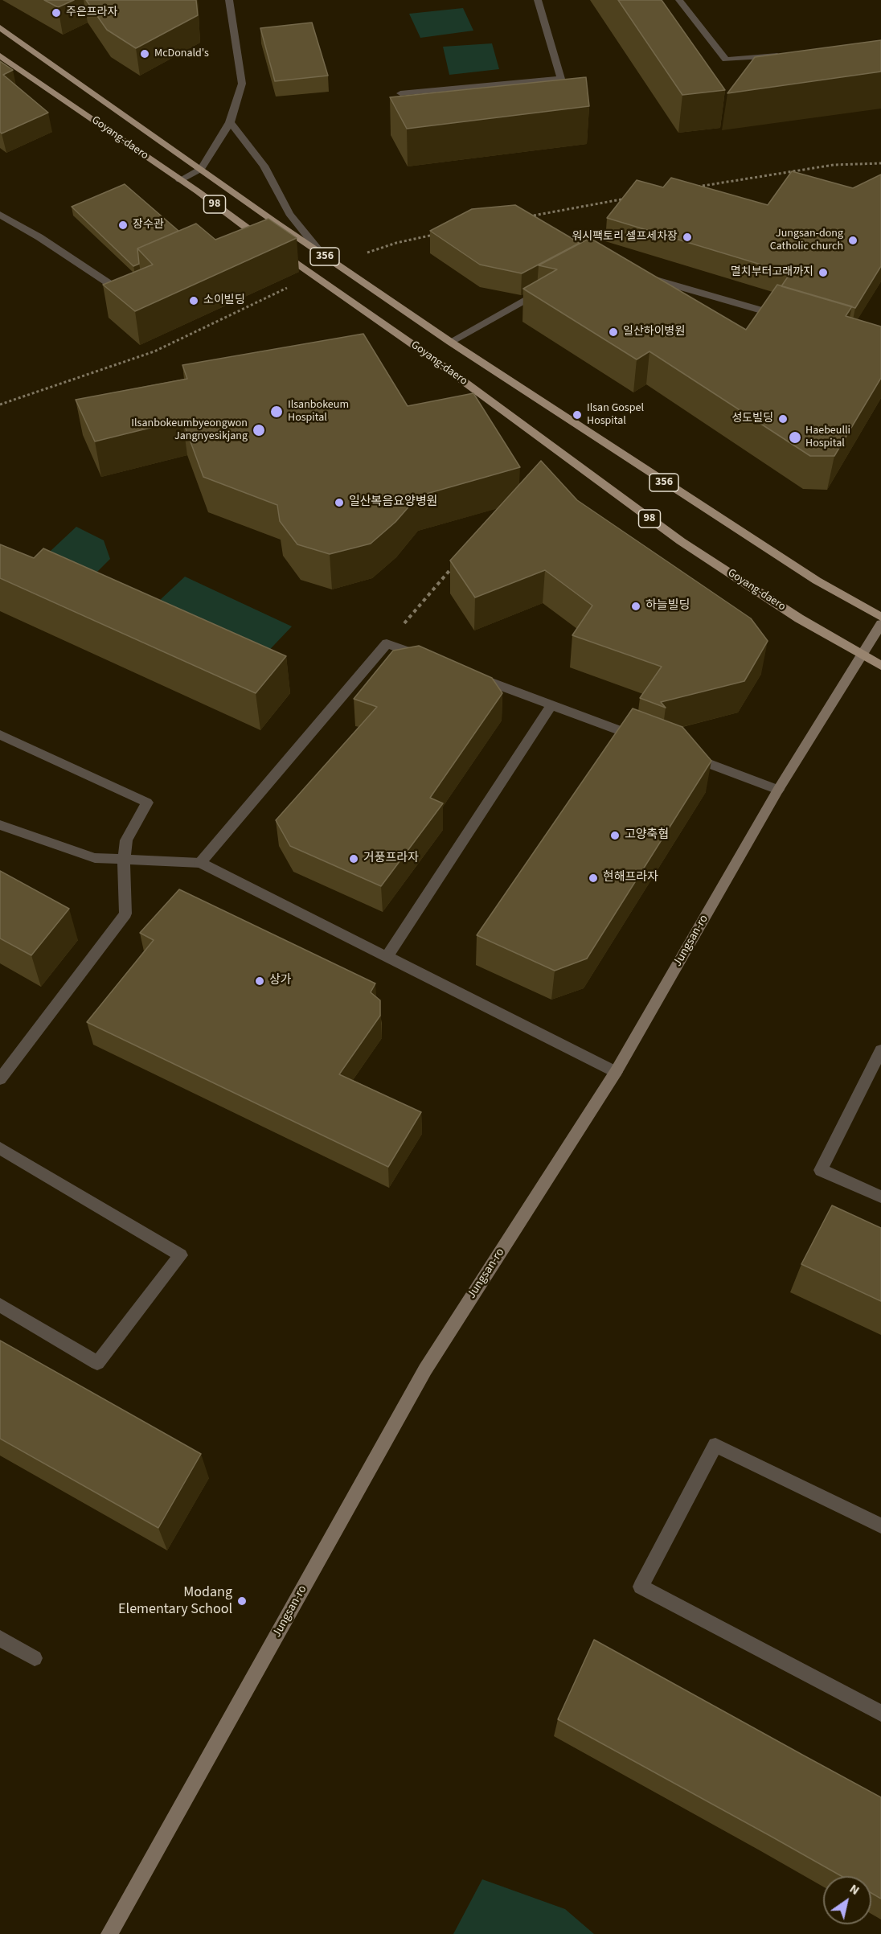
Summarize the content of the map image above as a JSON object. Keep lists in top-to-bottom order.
{
  "streets": {
    "main road": [
      "Goyang-daero",
      "98",
      "356",
      "Jungsan-ro"
    ]
  },
  "crossings": [
    ["Goyang-daero", "Jungsan-ro"]
  ],
  "places": [
    "주은프라자",
    "McDonald's",
    "장수관",
    "워시팩토리 셀프세차장",
    "Jungsan-dong Catholic church",
    "멸치부터고래까지",
    "소이빌딩",
    "일산하이병원",
    "Ilsanbokeum Hospital",
    "Ilsan Gospel Hospital",
    "성도빌딩",
    "Ilsanbokeumbyeongwon Jangnyesikjang",
    "Haebeulli Hospital",
    "일산복음요양병원",
    "하늘빌딩",
    "고양축협",
    "거풍프라자",
    "현해프라자",
    "상가",
    "Modang Elementary School"
  ],
  "north": "top right"
}
